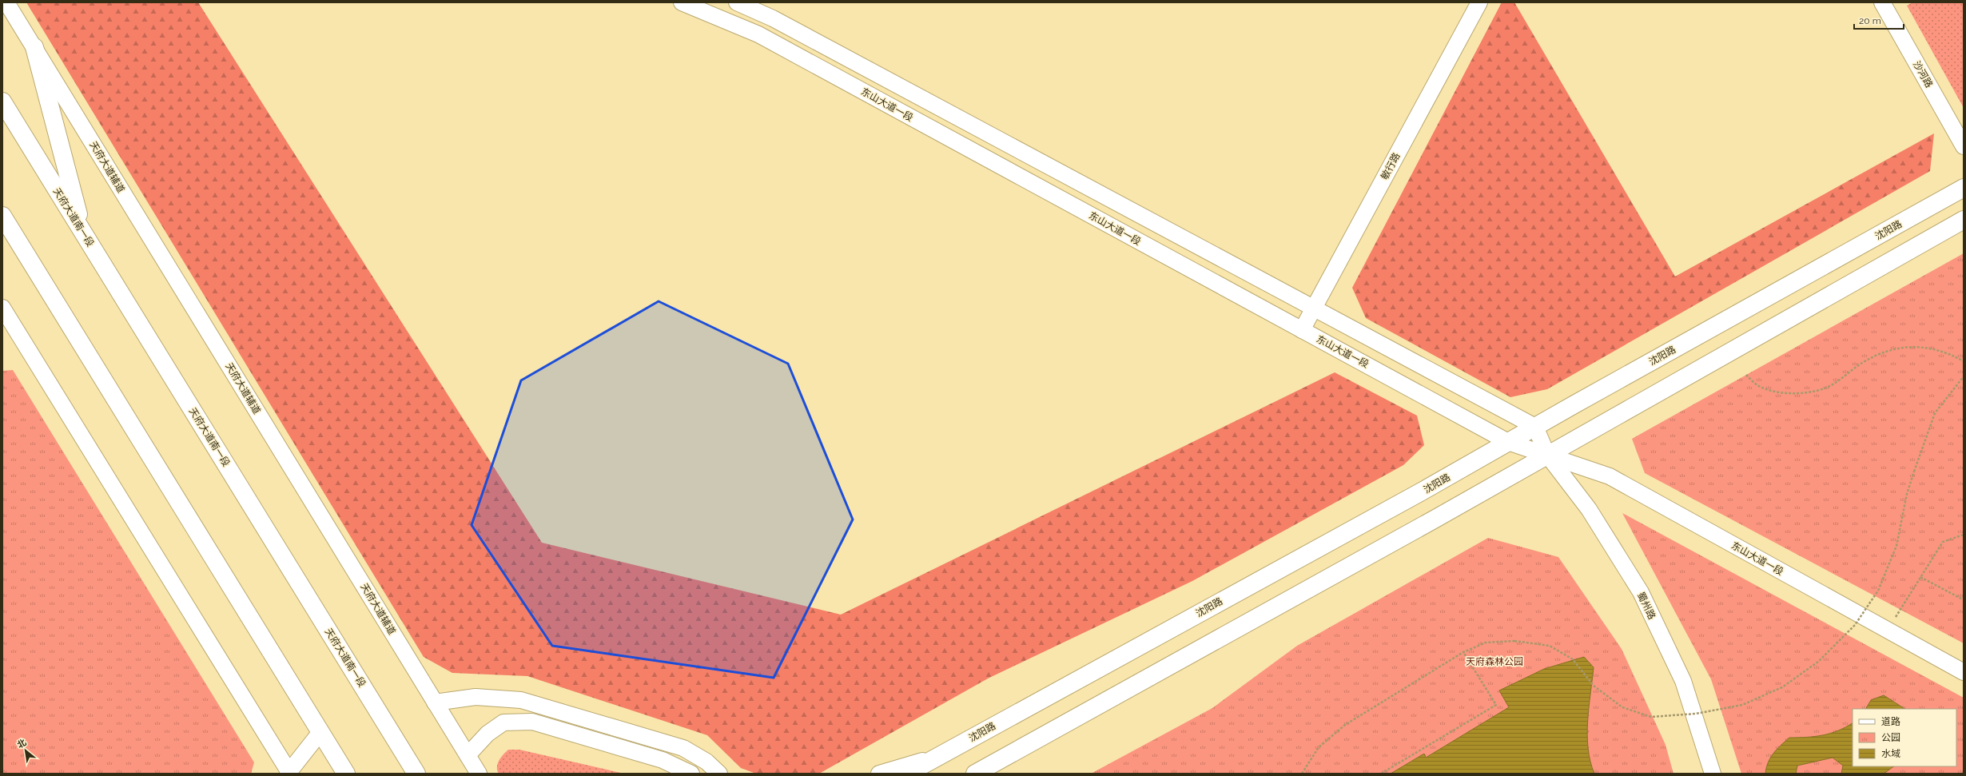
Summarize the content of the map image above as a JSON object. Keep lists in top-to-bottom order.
{
  "streets": {
    "main road": ["天府大道南一段", "沈阳路"],
    "street": [
      "沙河路",
      "东山大道一段",
      "敏行路",
      "天府大道辅道",
      "蜀州路"
    ]
  },
  "crossings": [
    ["东山大道一段", "敏行路"],
    ["东山大道一段", "沈阳路"],
    ["东山大道一段", "蜀州路"]
  ],
  "parks": ["天府森林公园"],
  "legend": ["道路", "公园", "水域"],
  "scale_bar": "20 m",
  "north": "top left"
}
